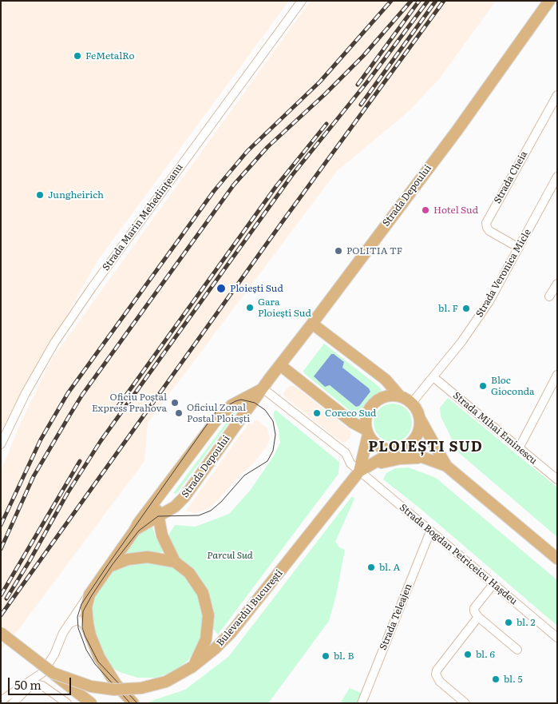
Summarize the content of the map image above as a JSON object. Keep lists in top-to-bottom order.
{
  "streets": {
    "main road": ["Strada Depoului", "Bulevardul București"],
    "street": [
      "Strada Cheia",
      "Strada Marin Mehedințeanu",
      "Strada Veronica Micle",
      "Strada Mihai Eminescu",
      "Strada Bogdan Petriceicu Hașdeu",
      "Strada Teleajen"
    ]
  },
  "crossings": [
    ["Strada Cheia", "Strada Veronica Micle"],
    ["Strada Depoului", "Strada Bogdan Petriceicu Hașdeu"],
    ["Strada Veronica Micle", "Strada Mihai Eminescu"],
    ["Strada Veronica Micle", "Bulevardul București"],
    ["Strada Bogdan Petriceicu Hașdeu", "Bulevardul București"],
    ["Strada Bogdan Petriceicu Hașdeu", "Strada Teleajen"]
  ],
  "districts": ["PLOIEȘTI SUD"],
  "parks": ["Parcul Sud"],
  "places": [
    "FeMetalRo",
    "Jungheirich",
    "Hotel Sud",
    "POLITIA TF",
    "Ploiești Sud",
    "Gara Ploiești Sud",
    "bl. F",
    "Bloc Gioconda",
    "Oficiu Poștal Express Prahova",
    "Oficiul Zonal Postal Ploiești",
    "Coreco Sud",
    "bl. A",
    "bl. 2",
    "bl. 6",
    "bl. B",
    "bl. 5"
  ],
  "scale_bar": "50 m"
}
